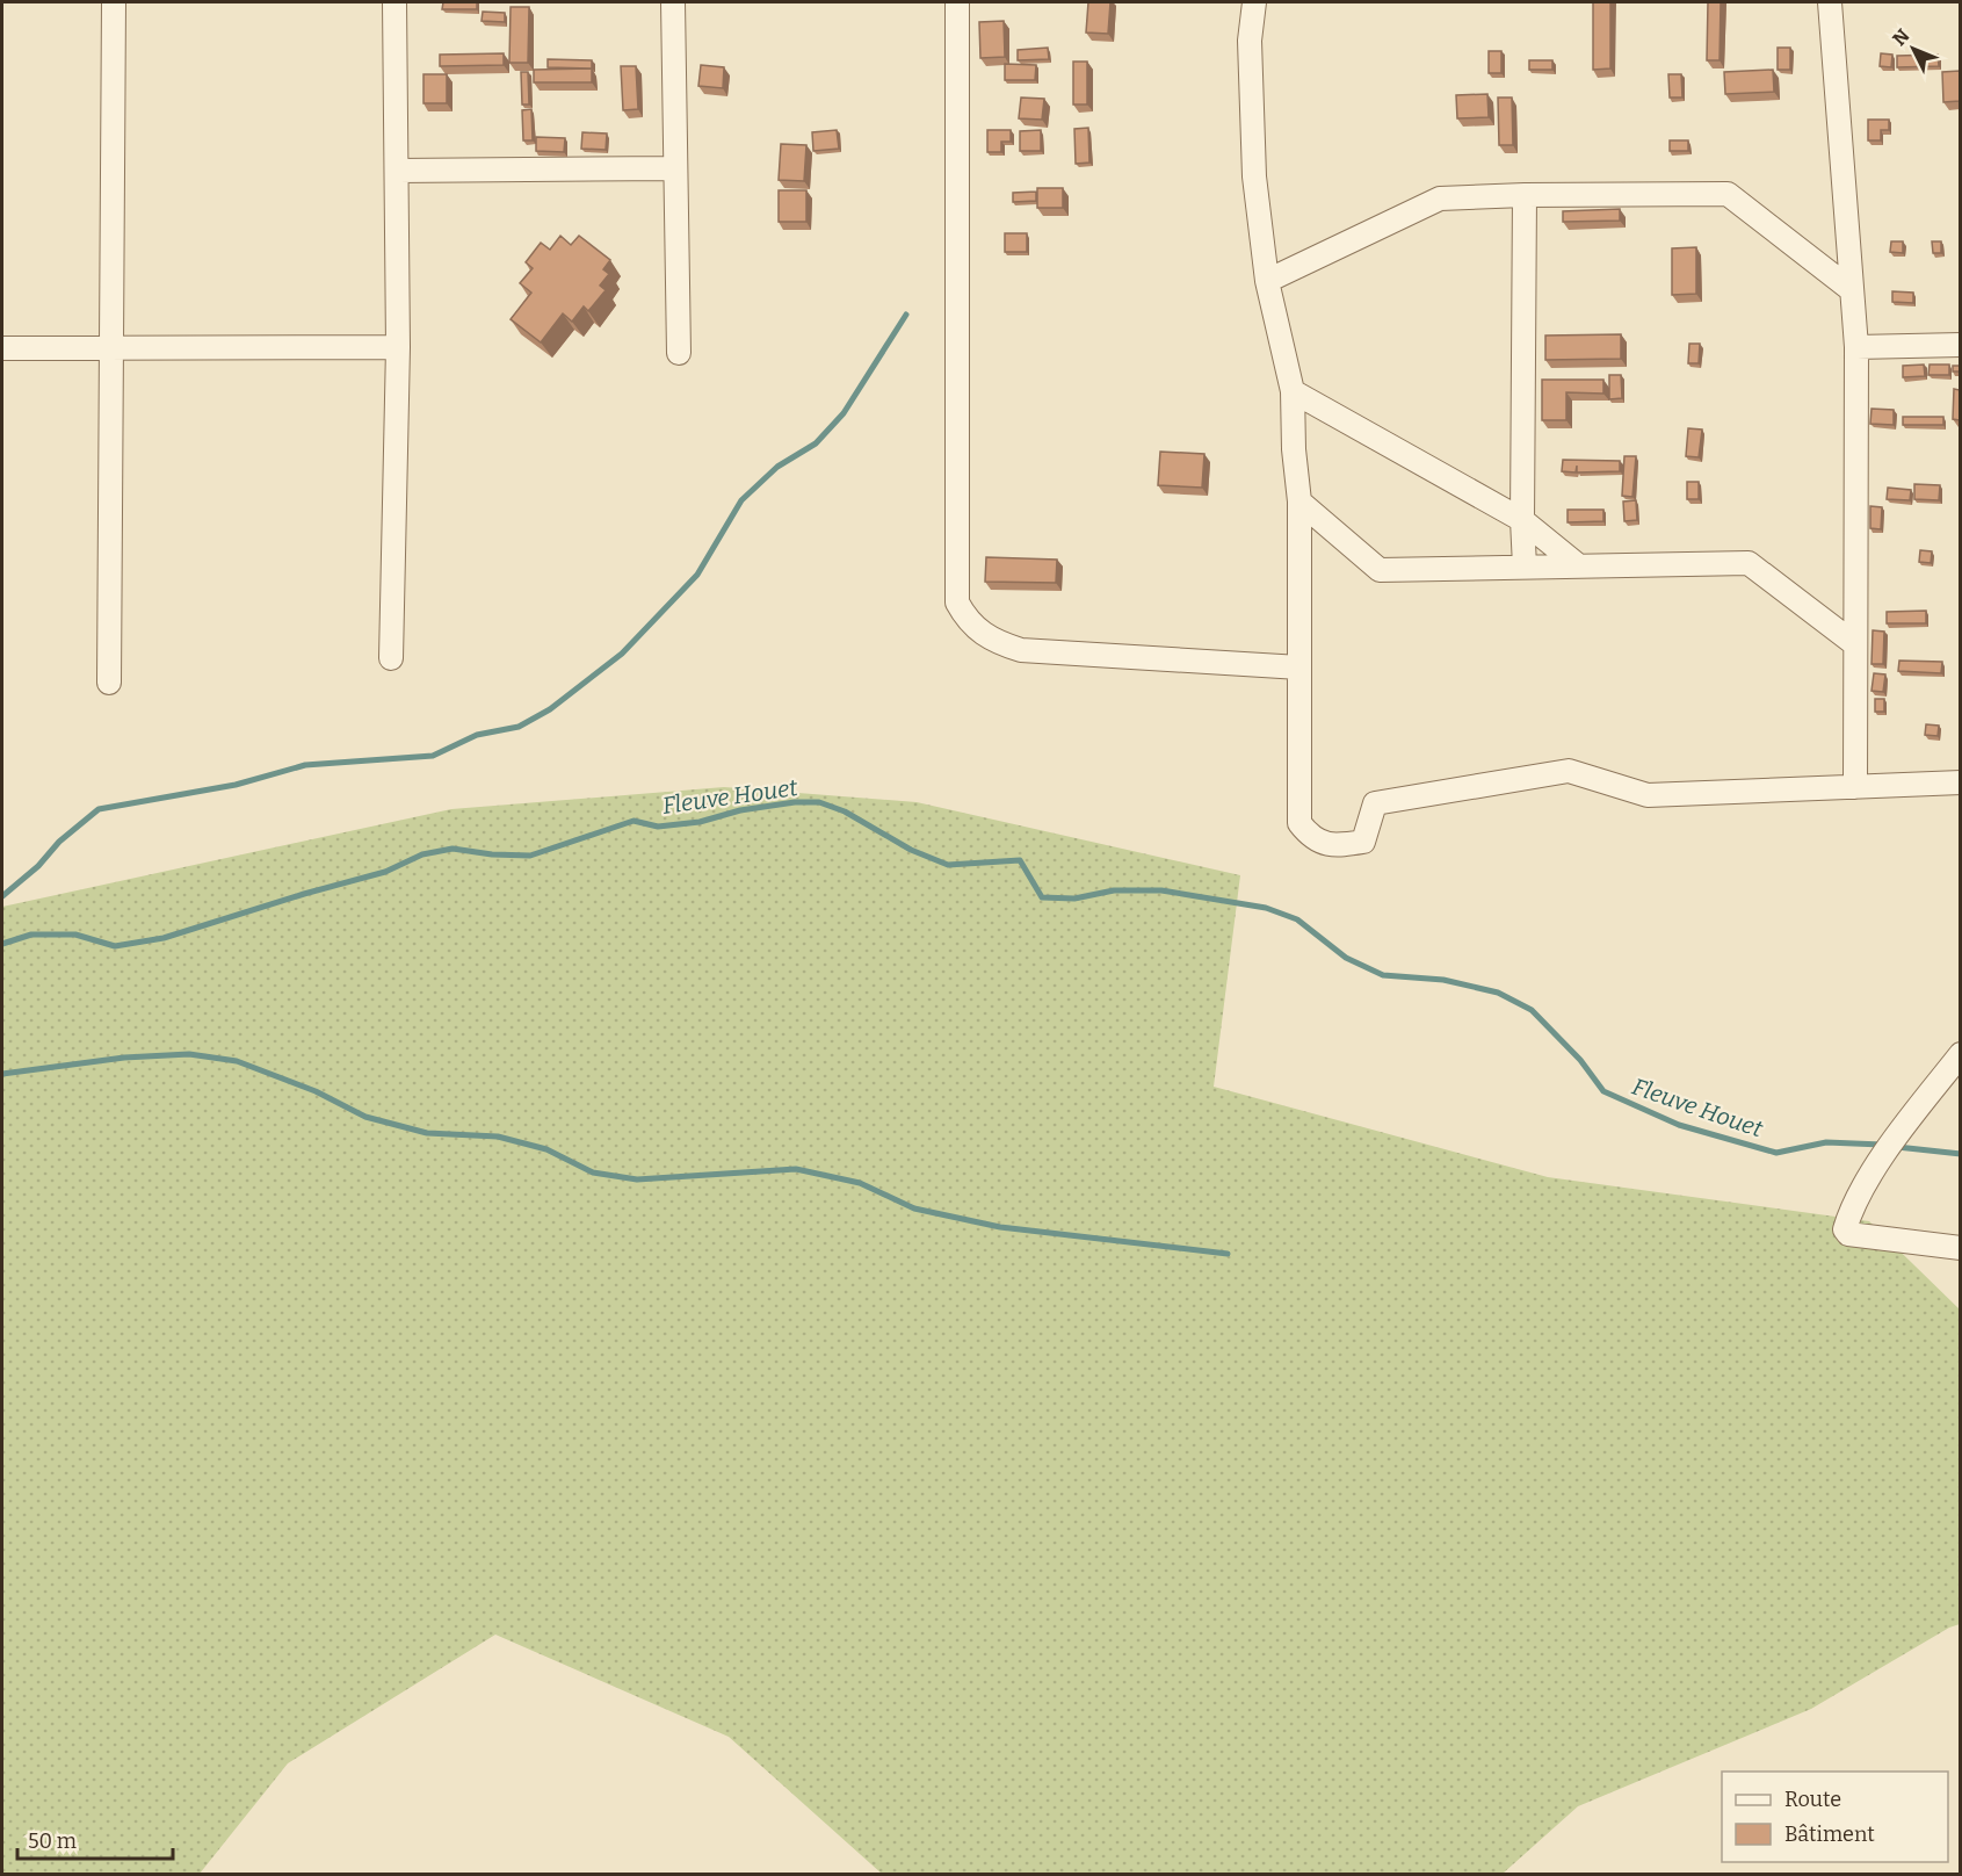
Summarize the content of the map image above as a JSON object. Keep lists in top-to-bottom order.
{
  "water": ["Fleuve Houet"],
  "legend": ["Route", "Bâtiment"],
  "scale_bar": "50 m",
  "north": "top left"
}
